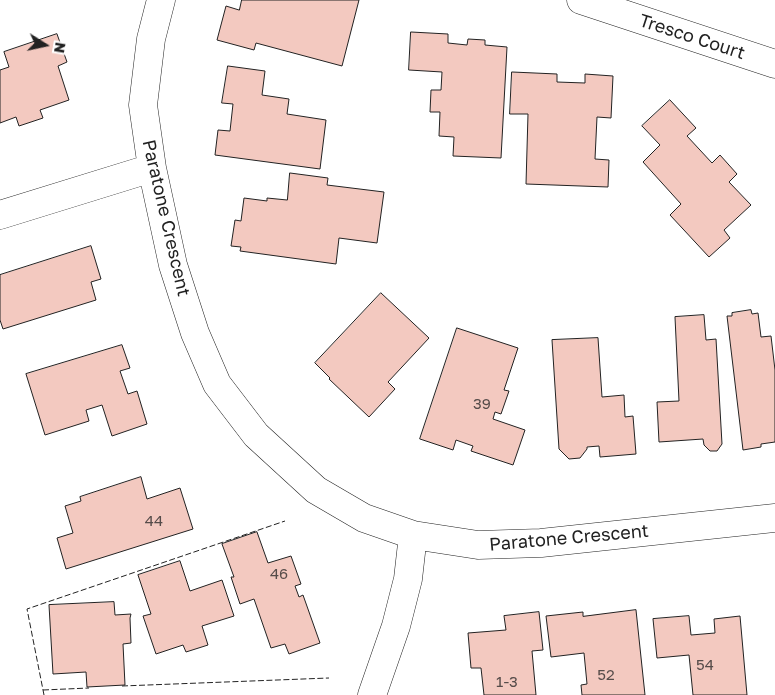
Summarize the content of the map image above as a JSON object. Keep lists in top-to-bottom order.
{
  "streets": {
    "street": ["Tresco Court", "Paratone Crescent"]
  },
  "house_numbers": [
    "39",
    "44",
    "46",
    "54",
    "52",
    "1-3"
  ],
  "north": "right"
}
